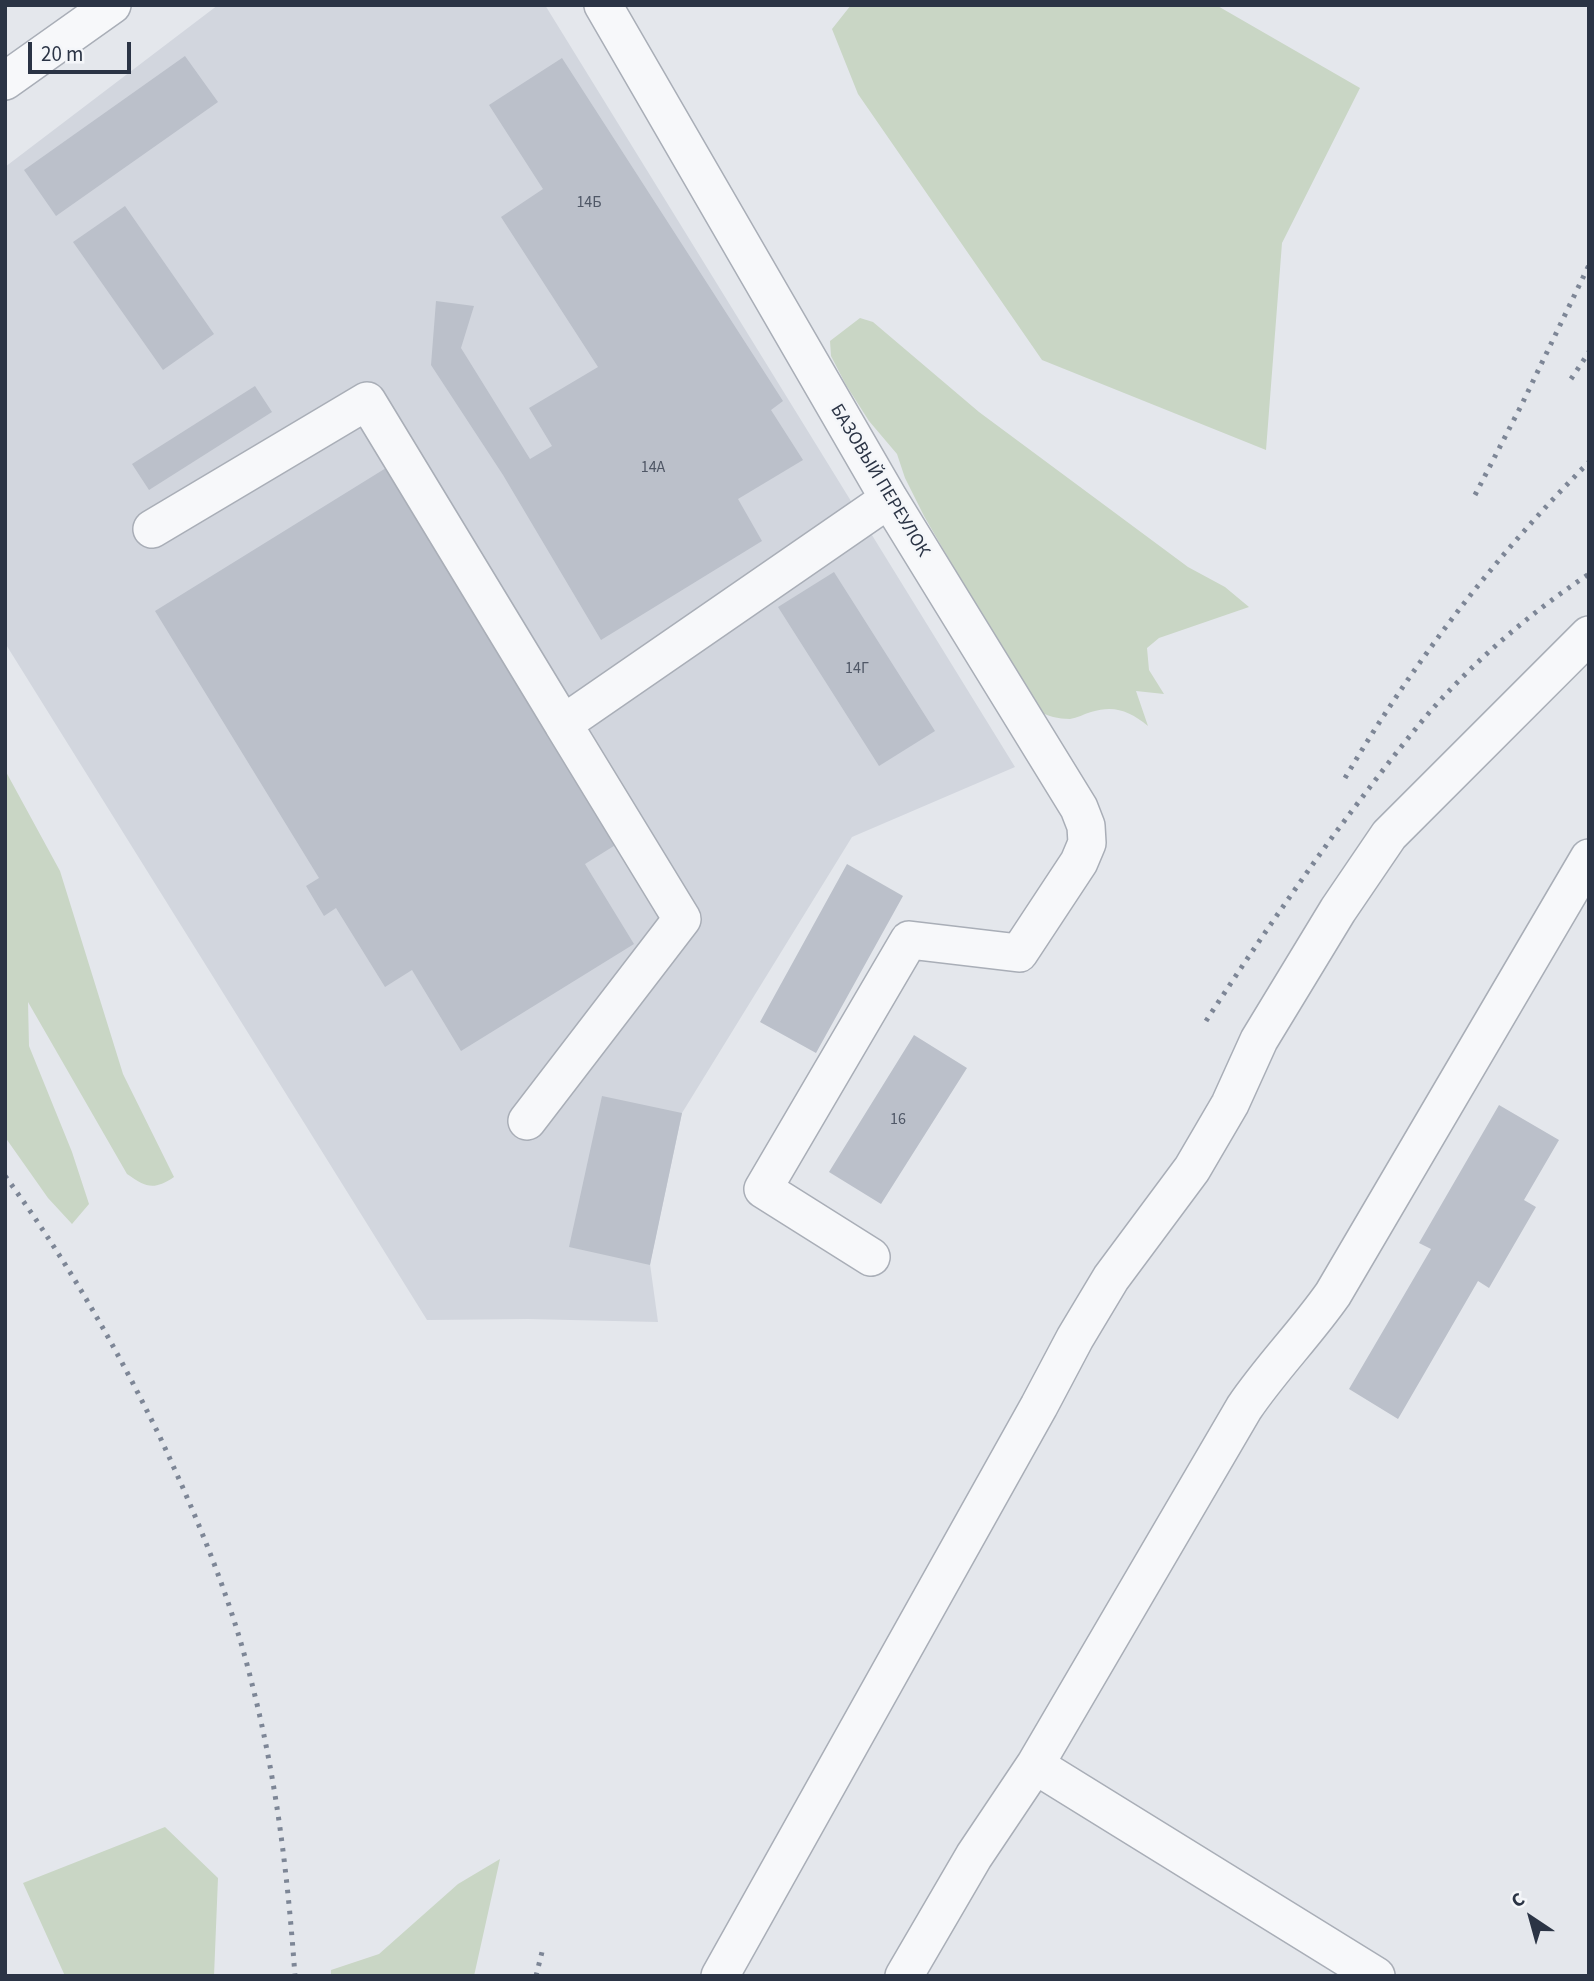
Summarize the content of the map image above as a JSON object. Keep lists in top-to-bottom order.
{
  "streets": {
    "street": ["БАЗОВЫЙ ПЕРЕУЛОК"]
  },
  "house_numbers": [
    "14Б",
    "14А",
    "14Г",
    "16"
  ],
  "scale_bar": "20 m",
  "north": "top left"
}
